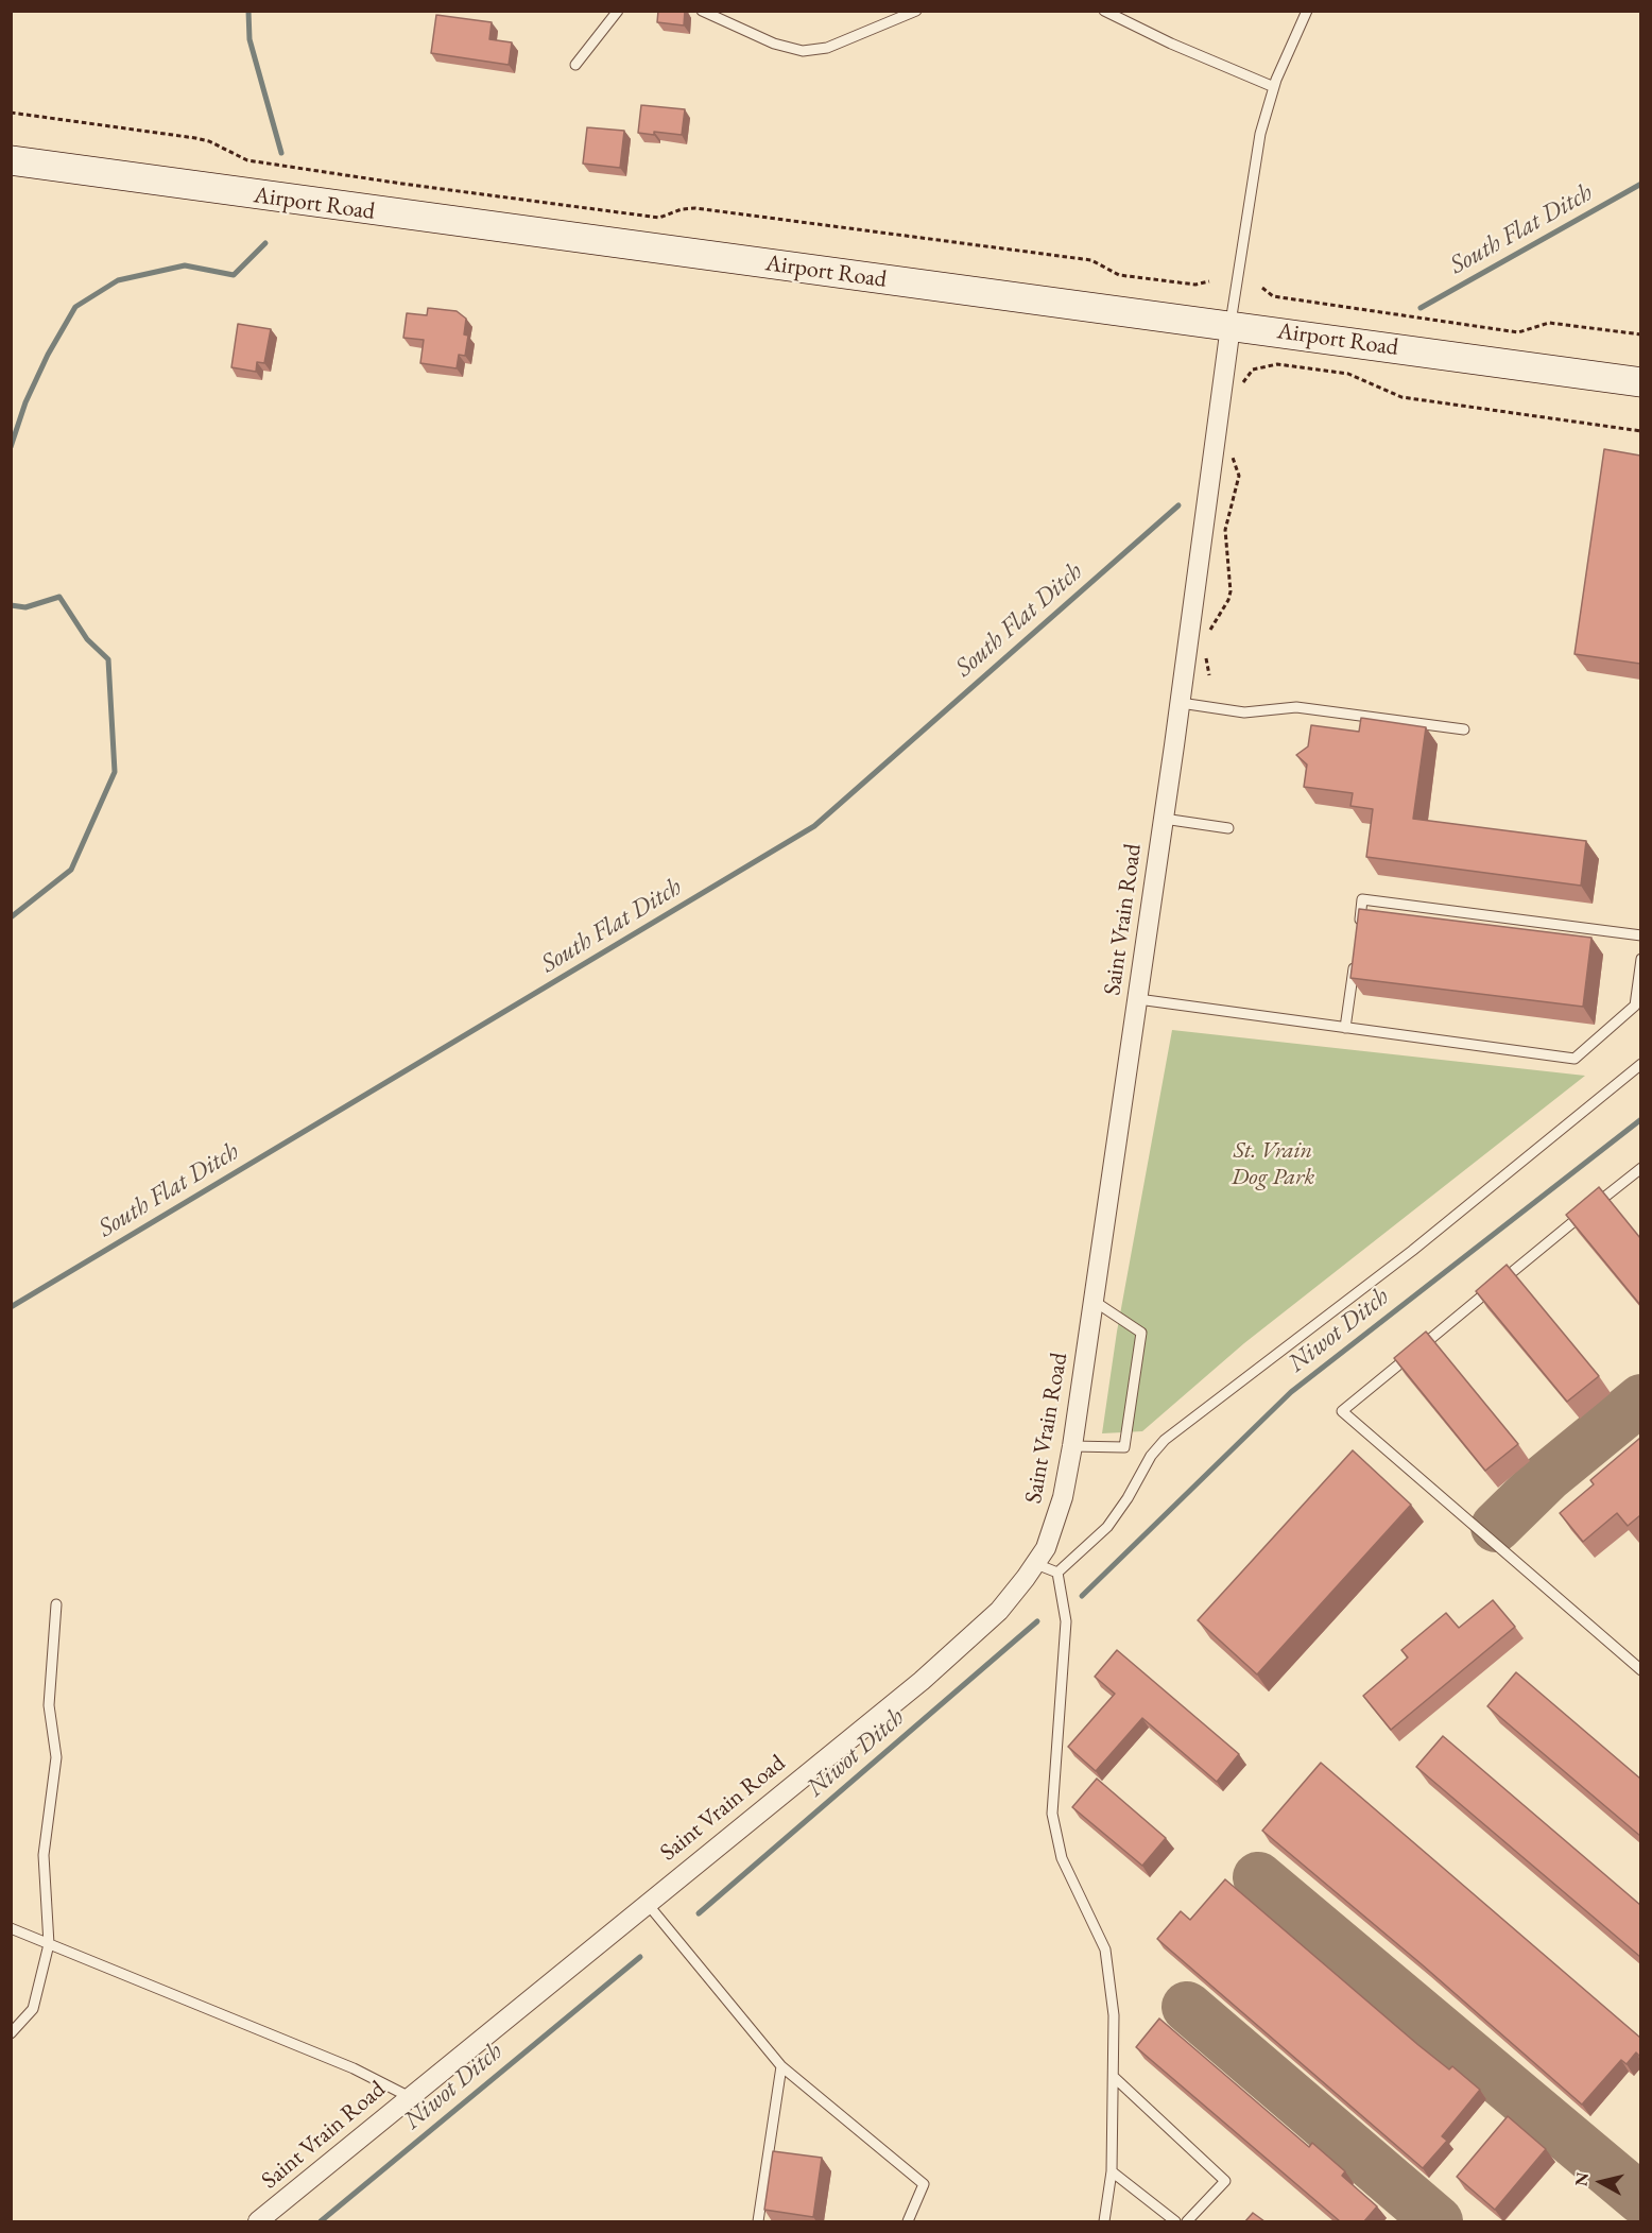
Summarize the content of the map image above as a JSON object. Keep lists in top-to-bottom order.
{
  "streets": {
    "main road": ["Airport Road"],
    "street": ["Saint Vrain Road"]
  },
  "crossings": [
    ["Airport Road", "Saint Vrain Road"]
  ],
  "water": ["South Flat Ditch", "Niwot Ditch"],
  "parks": ["St. Vrain Dog Park"],
  "north": "left"
}
